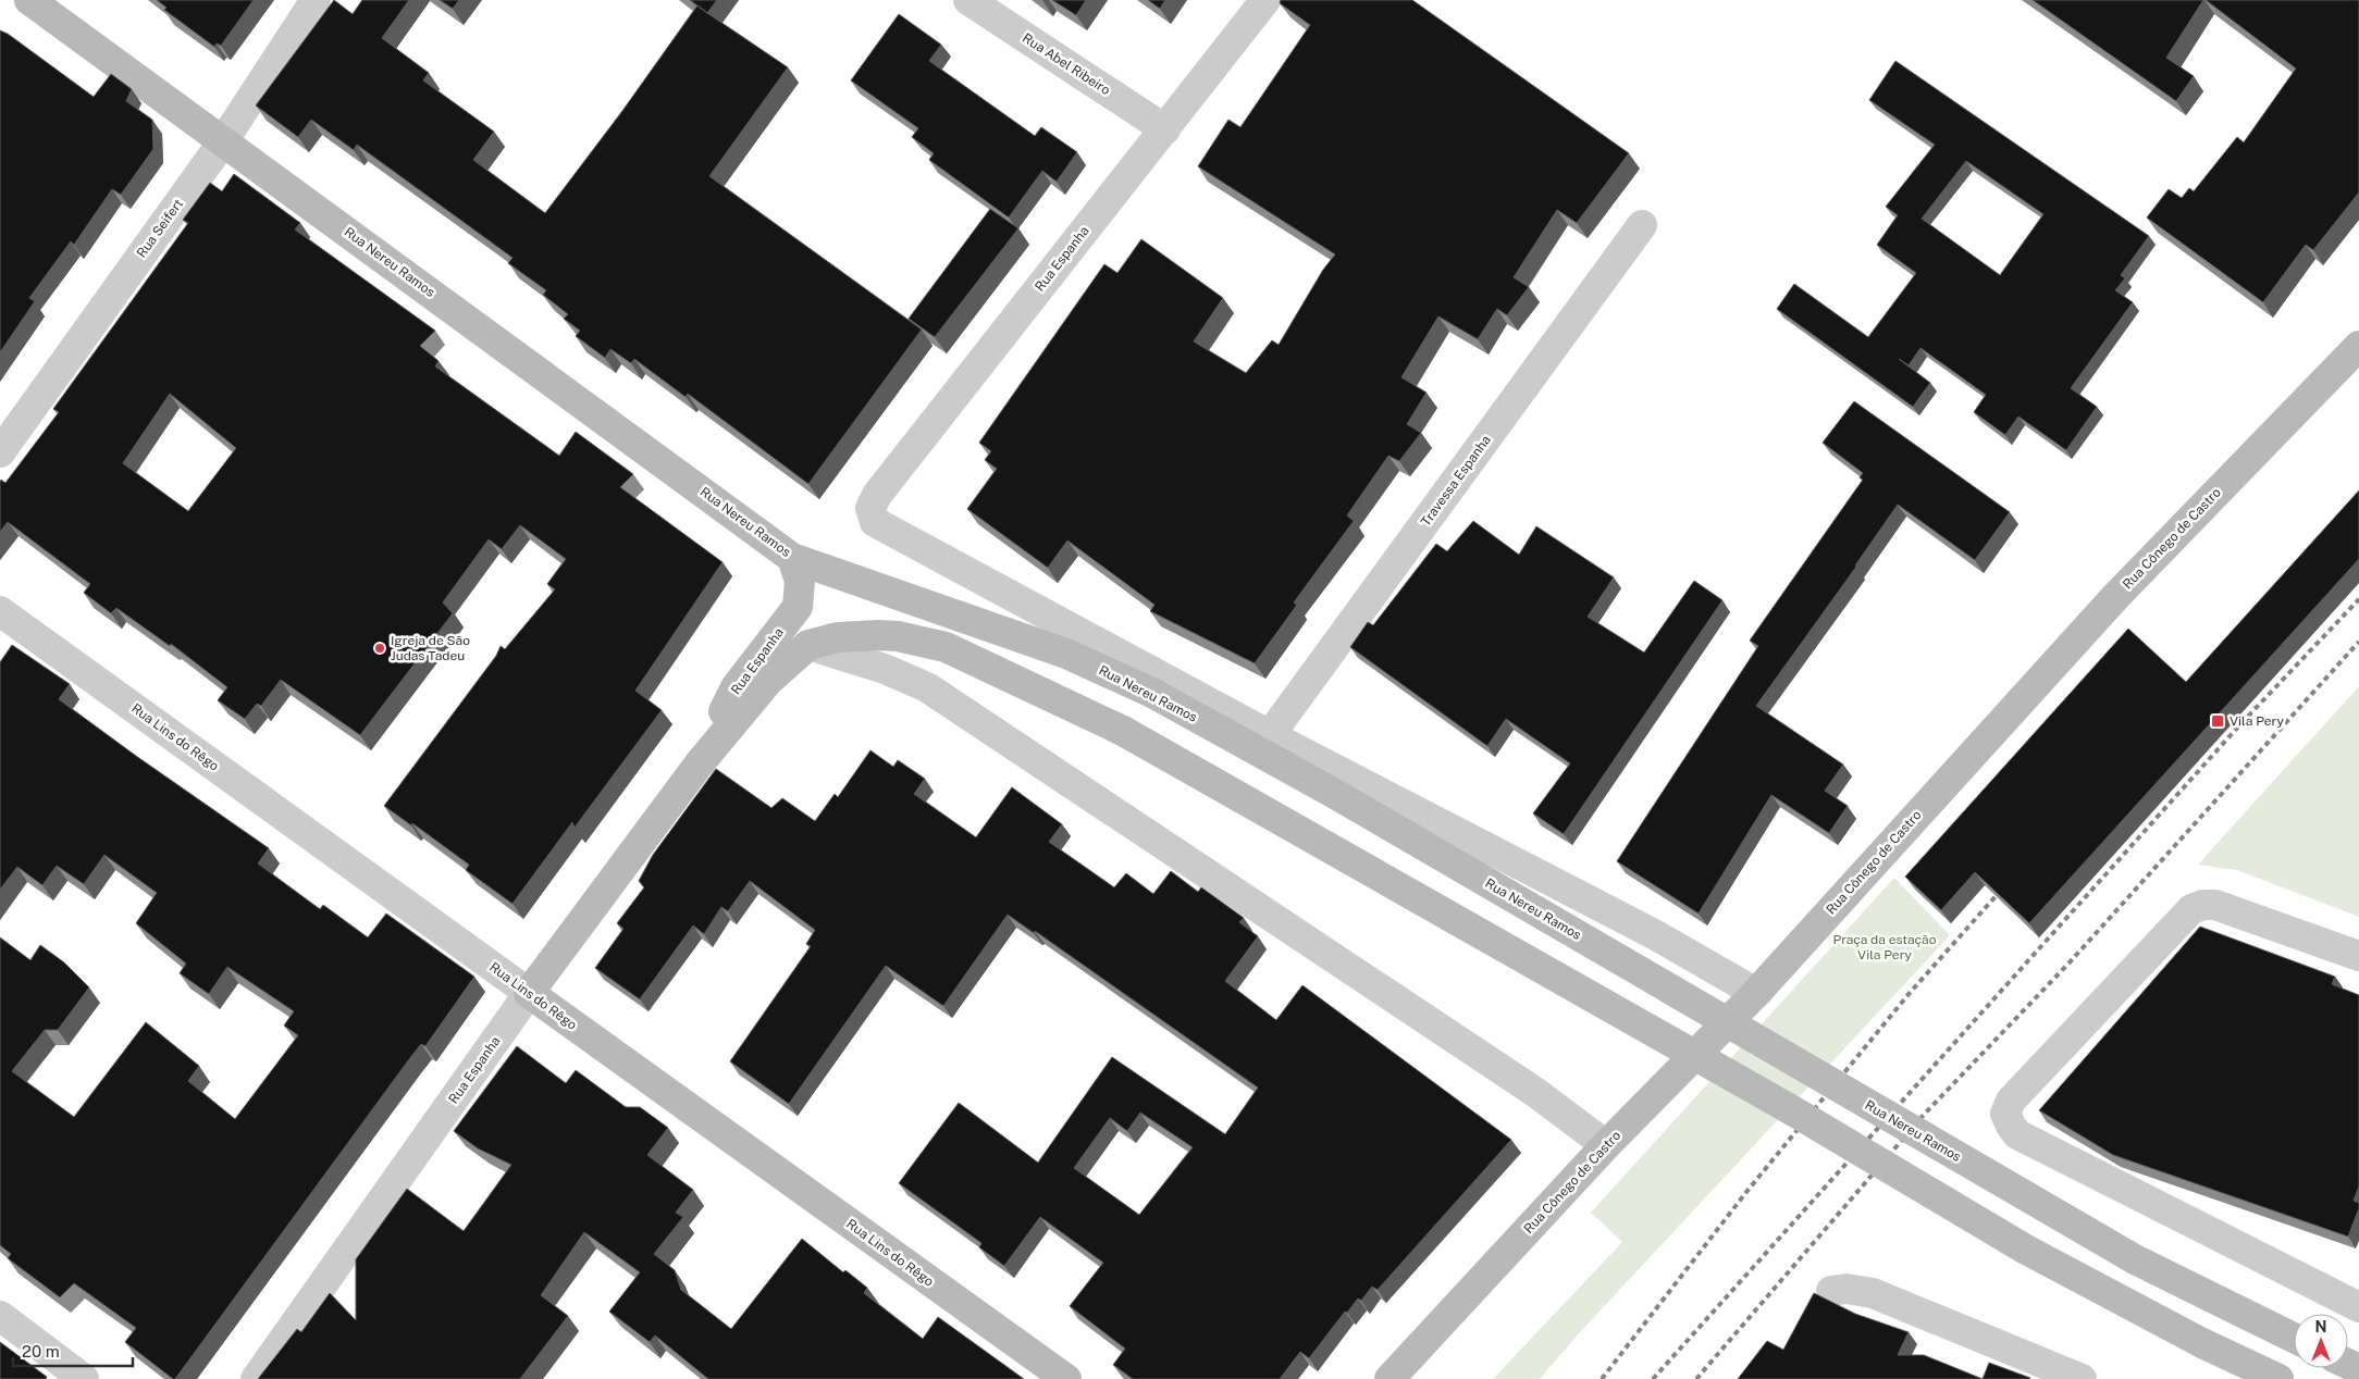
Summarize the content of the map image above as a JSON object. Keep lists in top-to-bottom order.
{
  "streets": {
    "street": [
      "Rua Abel Ribeiro",
      "Rua Seifert",
      "Rua Espanha",
      "Rua Nereu Ramos",
      "Travessa Espanha",
      "Rua Cônego de Castro",
      "Rua Lins do Rêgo"
    ]
  },
  "crossings": [
    ["Rua Abel Ribeiro", "Rua Espanha"],
    ["Rua Seifert", "Rua Nereu Ramos"],
    ["Rua Espanha", "Rua Nereu Ramos"],
    ["Rua Espanha", "Rua Lins do Rêgo"],
    ["Rua Nereu Ramos", "Travessa Espanha"],
    ["Rua Nereu Ramos", "Rua Cônego de Castro"]
  ],
  "parks": ["Praça da estação Vila Pery"],
  "places": {
    "other": ["Igreja de São Judas Tadeu"],
    "transit": ["Vila Pery"]
  },
  "scale_bar": "20 m",
  "north": "top"
}
